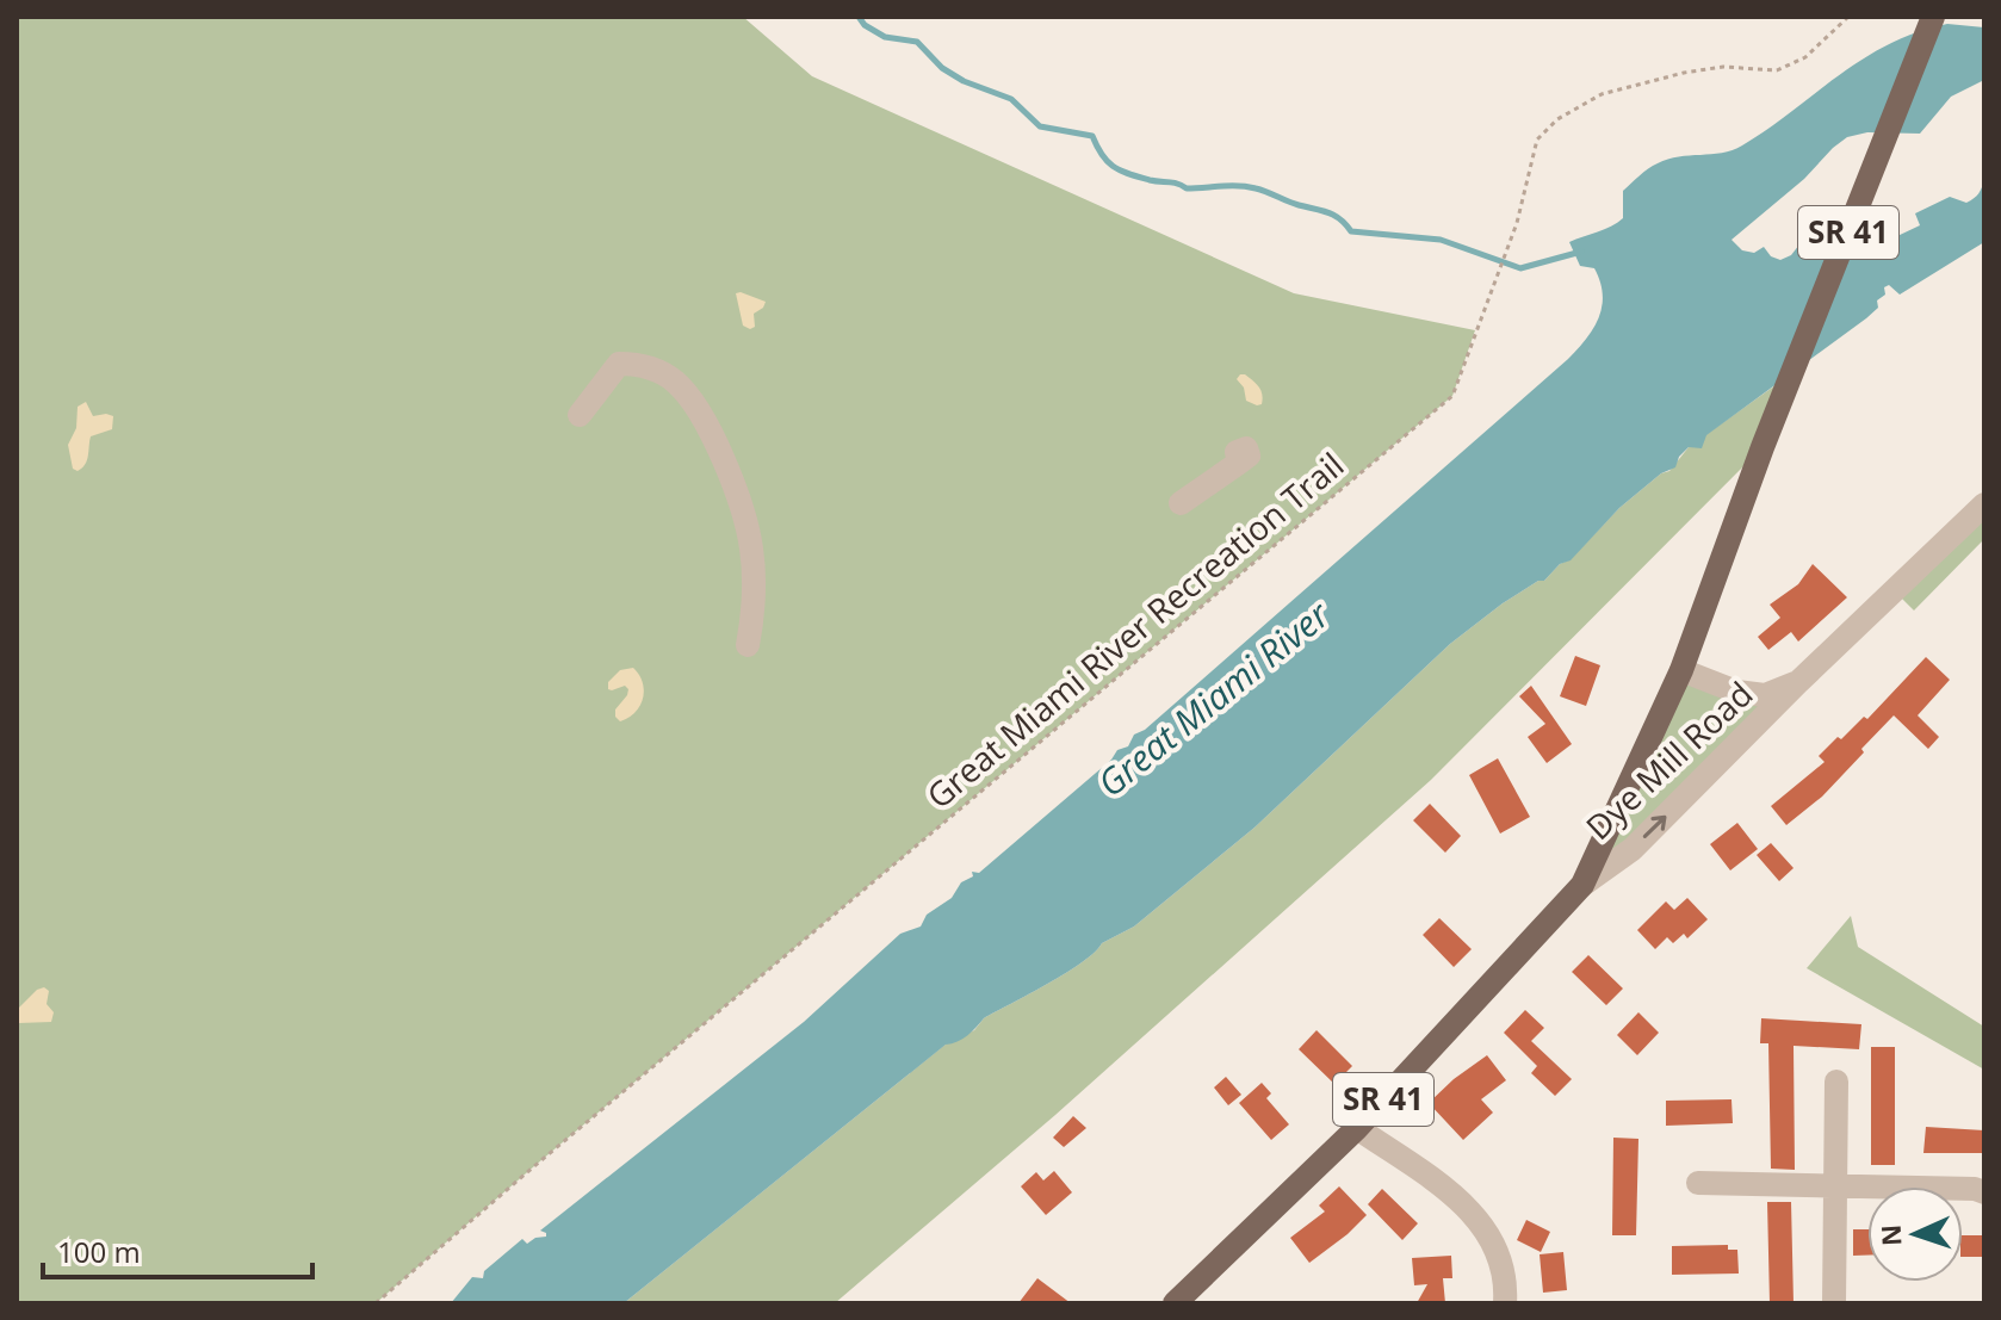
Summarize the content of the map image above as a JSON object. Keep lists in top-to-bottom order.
{
  "streets": {
    "main road": ["SR 41"],
    "street": ["Dye Mill Road"],
    "path": ["Great Miami River Recreation Trail"]
  },
  "crossings": [
    ["SR 41", "Dye Mill Road"]
  ],
  "one_way": ["Dye Mill Road"],
  "water": ["Great Miami River"],
  "scale_bar": "100 m",
  "north": "left"
}
